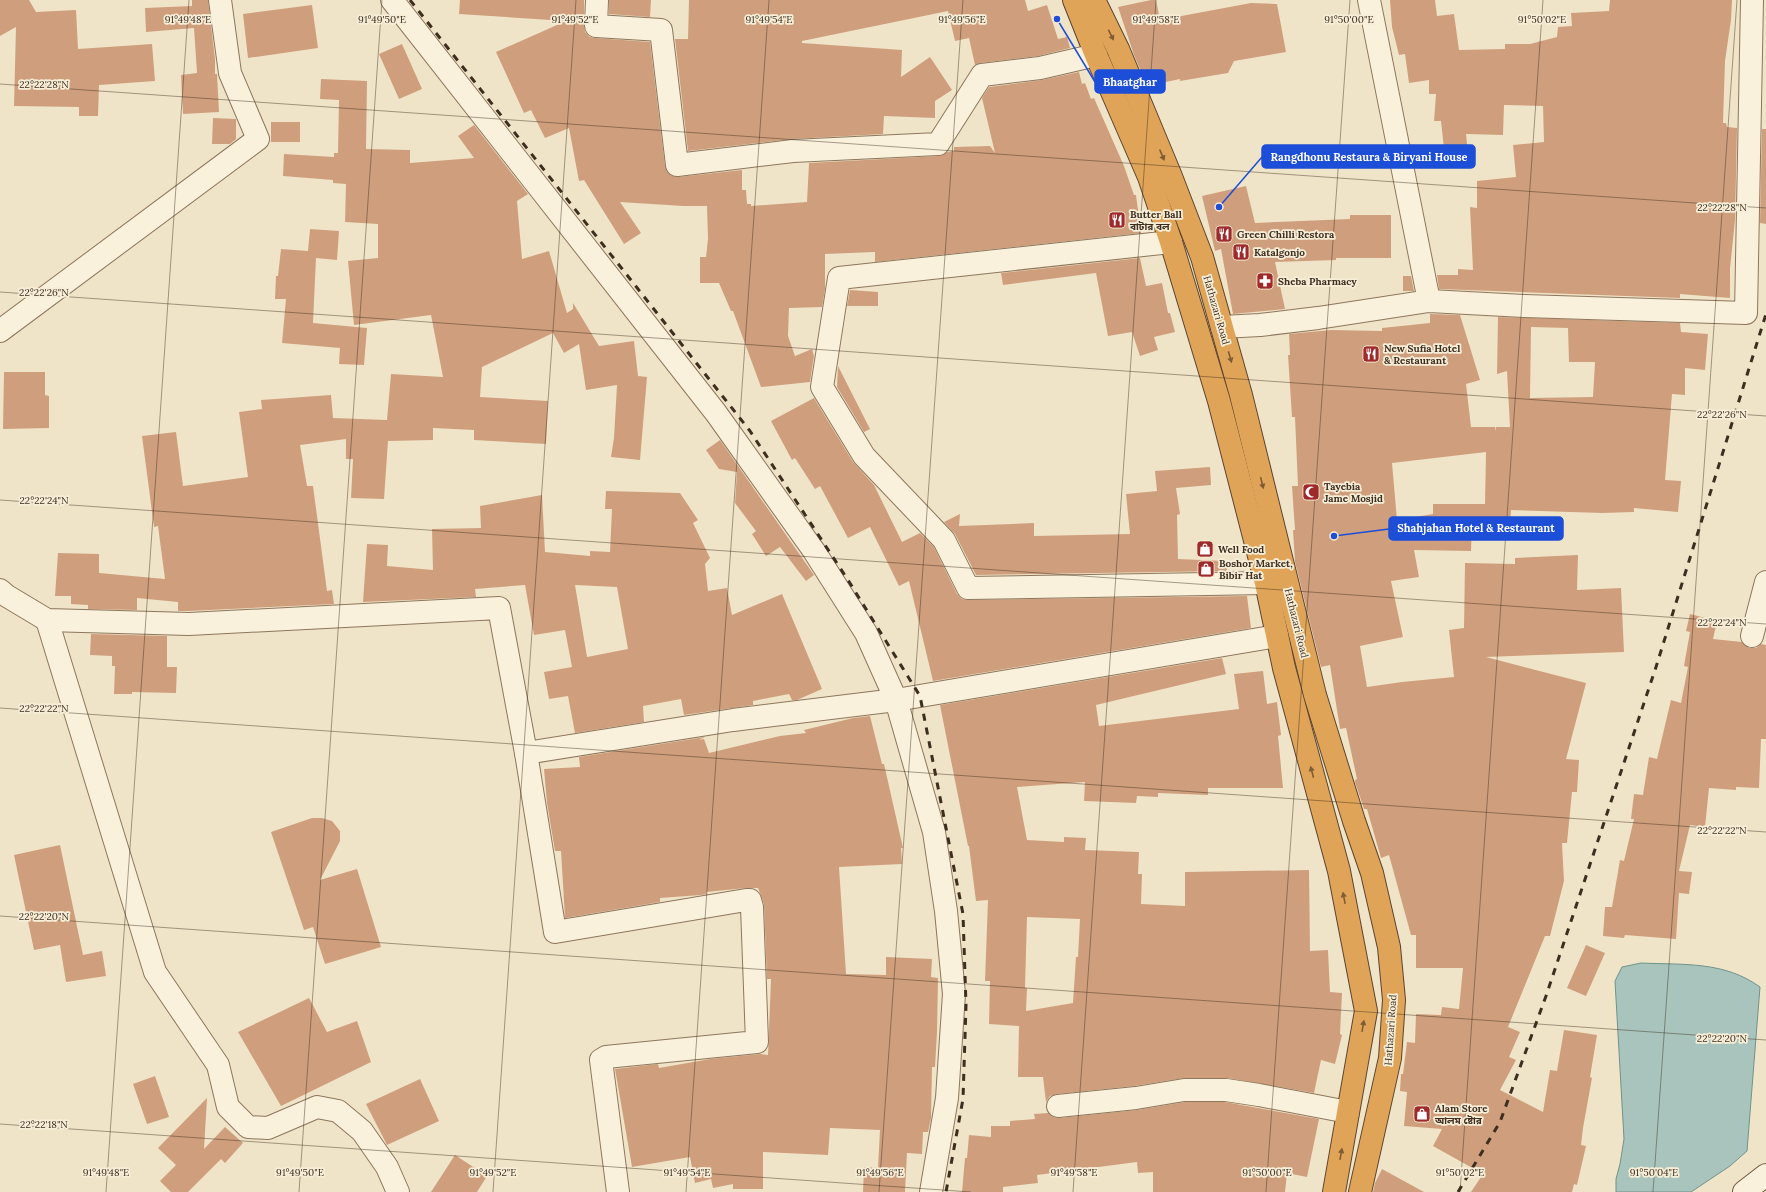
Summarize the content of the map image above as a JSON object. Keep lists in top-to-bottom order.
{
  "streets": {
    "highway": ["Hathazari Road"]
  },
  "places": {
    "other": ["Bhaatghar", "Rangdhonu Restaura & Biryani House", "Shahjahan Hotel & Restaurant"],
    "restaurant": [
      "Butter Ball বাটার বল",
      "Green Chilli Restora",
      "Katalgonjo",
      "New Sufia Hotel & Restaurant"
    ],
    "pharmacy": ["Sheba Pharmacy"],
    "mosque": ["Tayebia Jame Mosjid"],
    "shop": ["Well Food", "Boshor Market, Bibir Hat", "Alam Store আলম ষ্টোর"]
  },
  "coordinates": [
    "91°49'48\"E",
    "91°49'50\"E",
    "91°49'52\"E",
    "91°49'54\"E",
    "91°49'56\"E",
    "91°49'58\"E",
    "91°50'00\"E",
    "91°50'02\"E",
    "22°22'28\"N",
    "22°22'26\"N",
    "22°22'24\"N",
    "22°22'22\"N",
    "22°22'20\"N",
    "22°22'18\"N",
    "91°50'04\"E"
  ]
}
